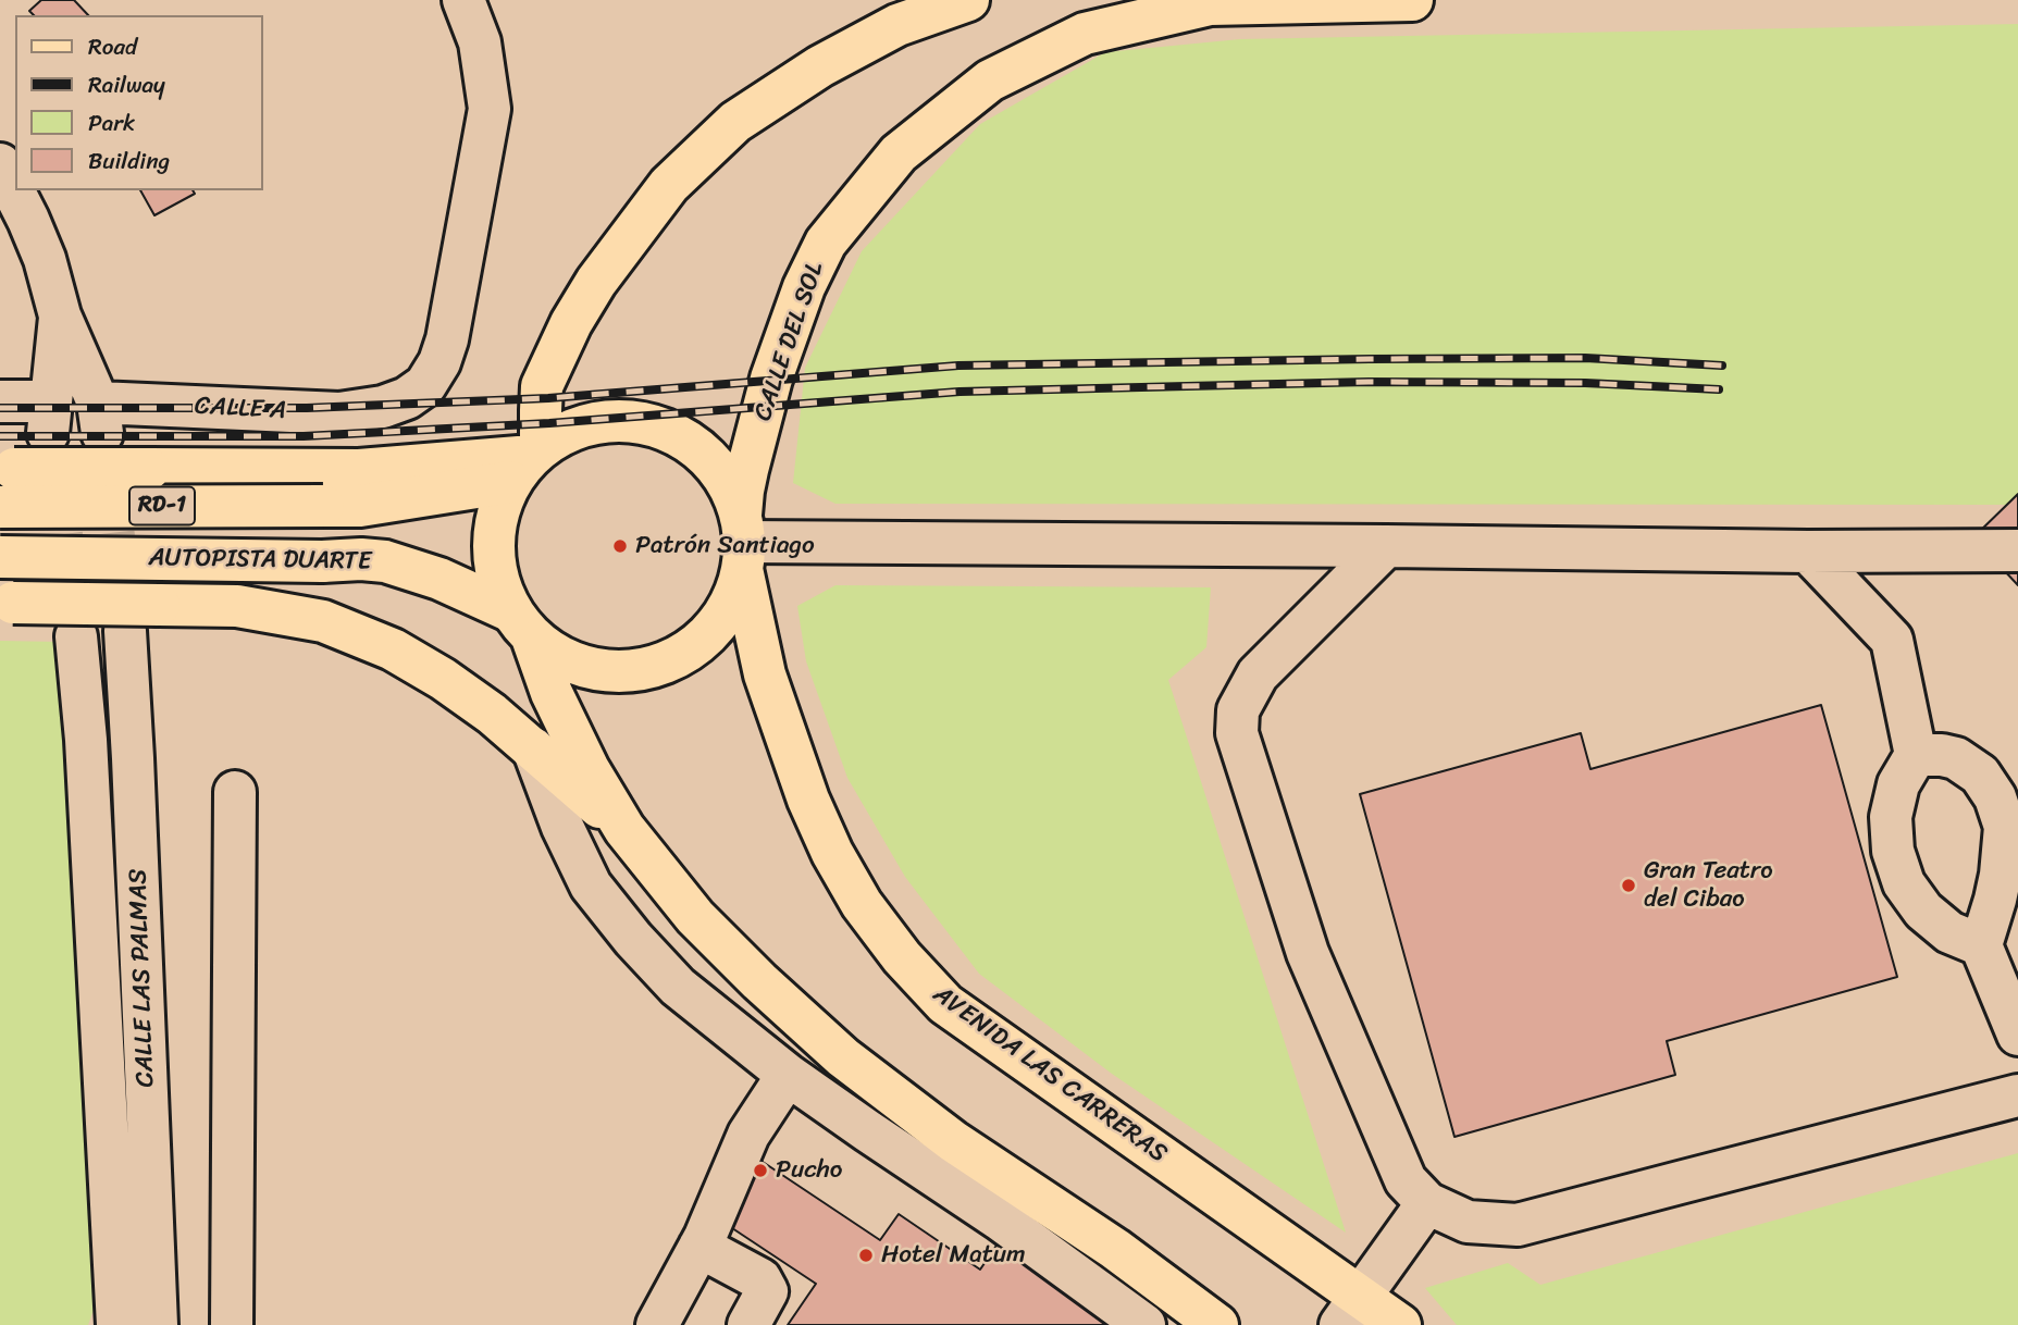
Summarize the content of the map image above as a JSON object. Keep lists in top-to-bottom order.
{
  "streets": {
    "main road": [
      "CALLE DEL SOL",
      "RD-1",
      "AUTOPISTA DUARTE",
      "AVENIDA LAS CARRERAS"
    ],
    "street": ["CALLE A", "CALLE LAS PALMAS"]
  },
  "crossings": [
    ["CALLE DEL SOL", "AUTOPISTA DUARTE"],
    ["CALLE DEL SOL", "AVENIDA LAS CARRERAS"],
    ["AUTOPISTA DUARTE", "AVENIDA LAS CARRERAS"]
  ],
  "places": [
    "Patrón Santiago",
    "Gran Teatro del Cibao",
    "Pucho",
    "Hotel Matum"
  ],
  "legend": [
    "Road",
    "Railway",
    "Park",
    "Building"
  ]
}
